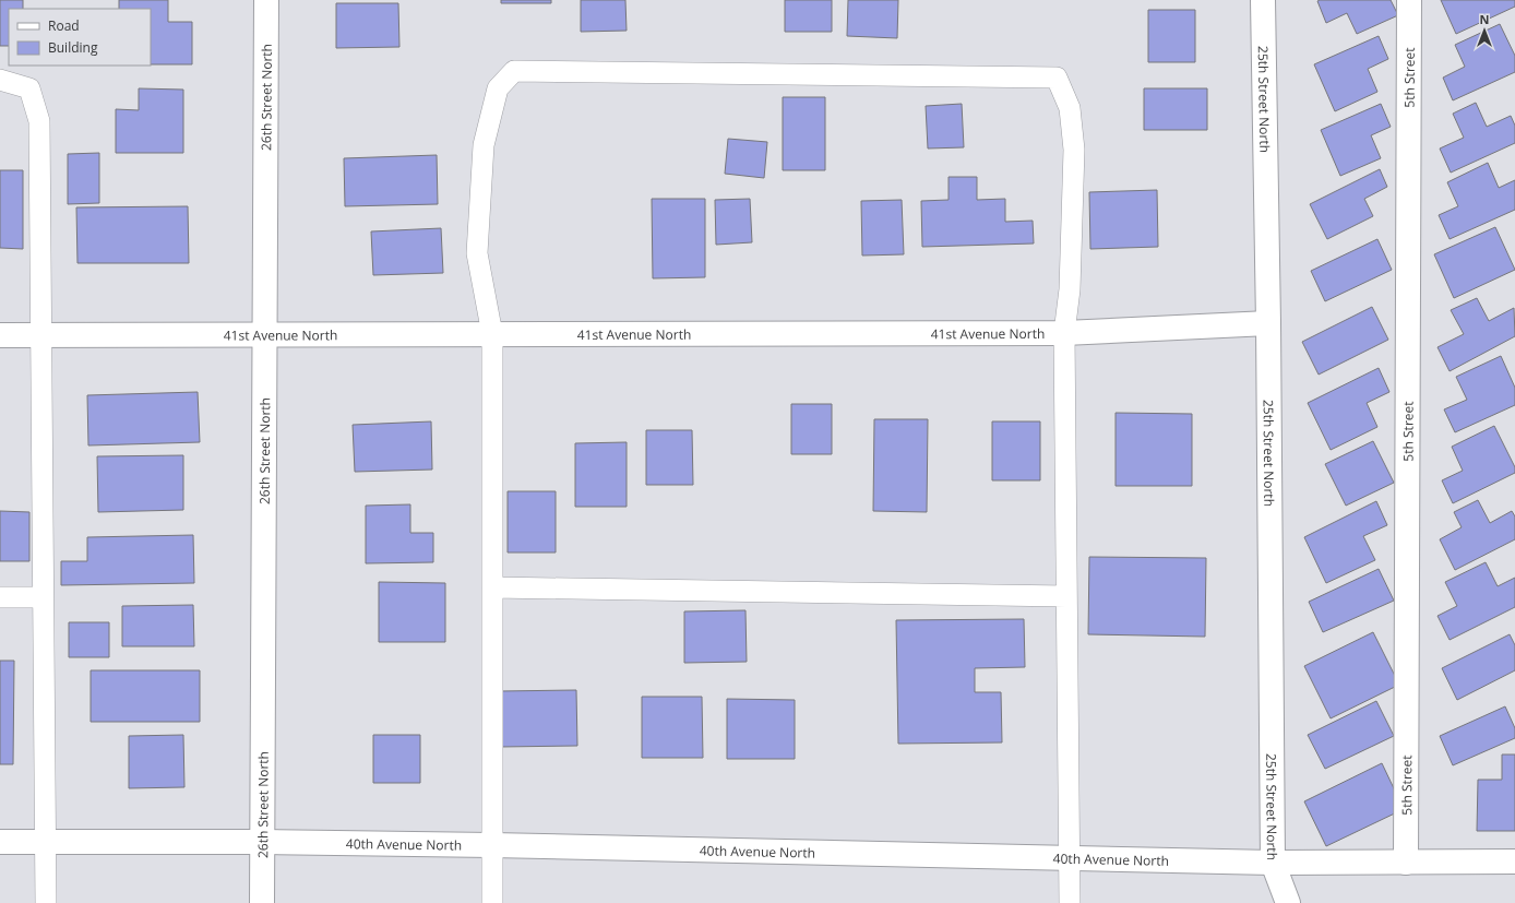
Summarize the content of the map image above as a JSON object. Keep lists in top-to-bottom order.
{
  "streets": {
    "street": [
      "5th Street",
      "26th Street North",
      "25th Street North",
      "41st Avenue North",
      "40th Avenue North"
    ]
  },
  "crossings": [
    ["5th Street", "40th Avenue North"],
    ["26th Street North", "41st Avenue North"],
    ["26th Street North", "40th Avenue North"],
    ["25th Street North", "41st Avenue North"],
    ["25th Street North", "40th Avenue North"]
  ],
  "legend": ["Road", "Building"],
  "north": "top"
}
